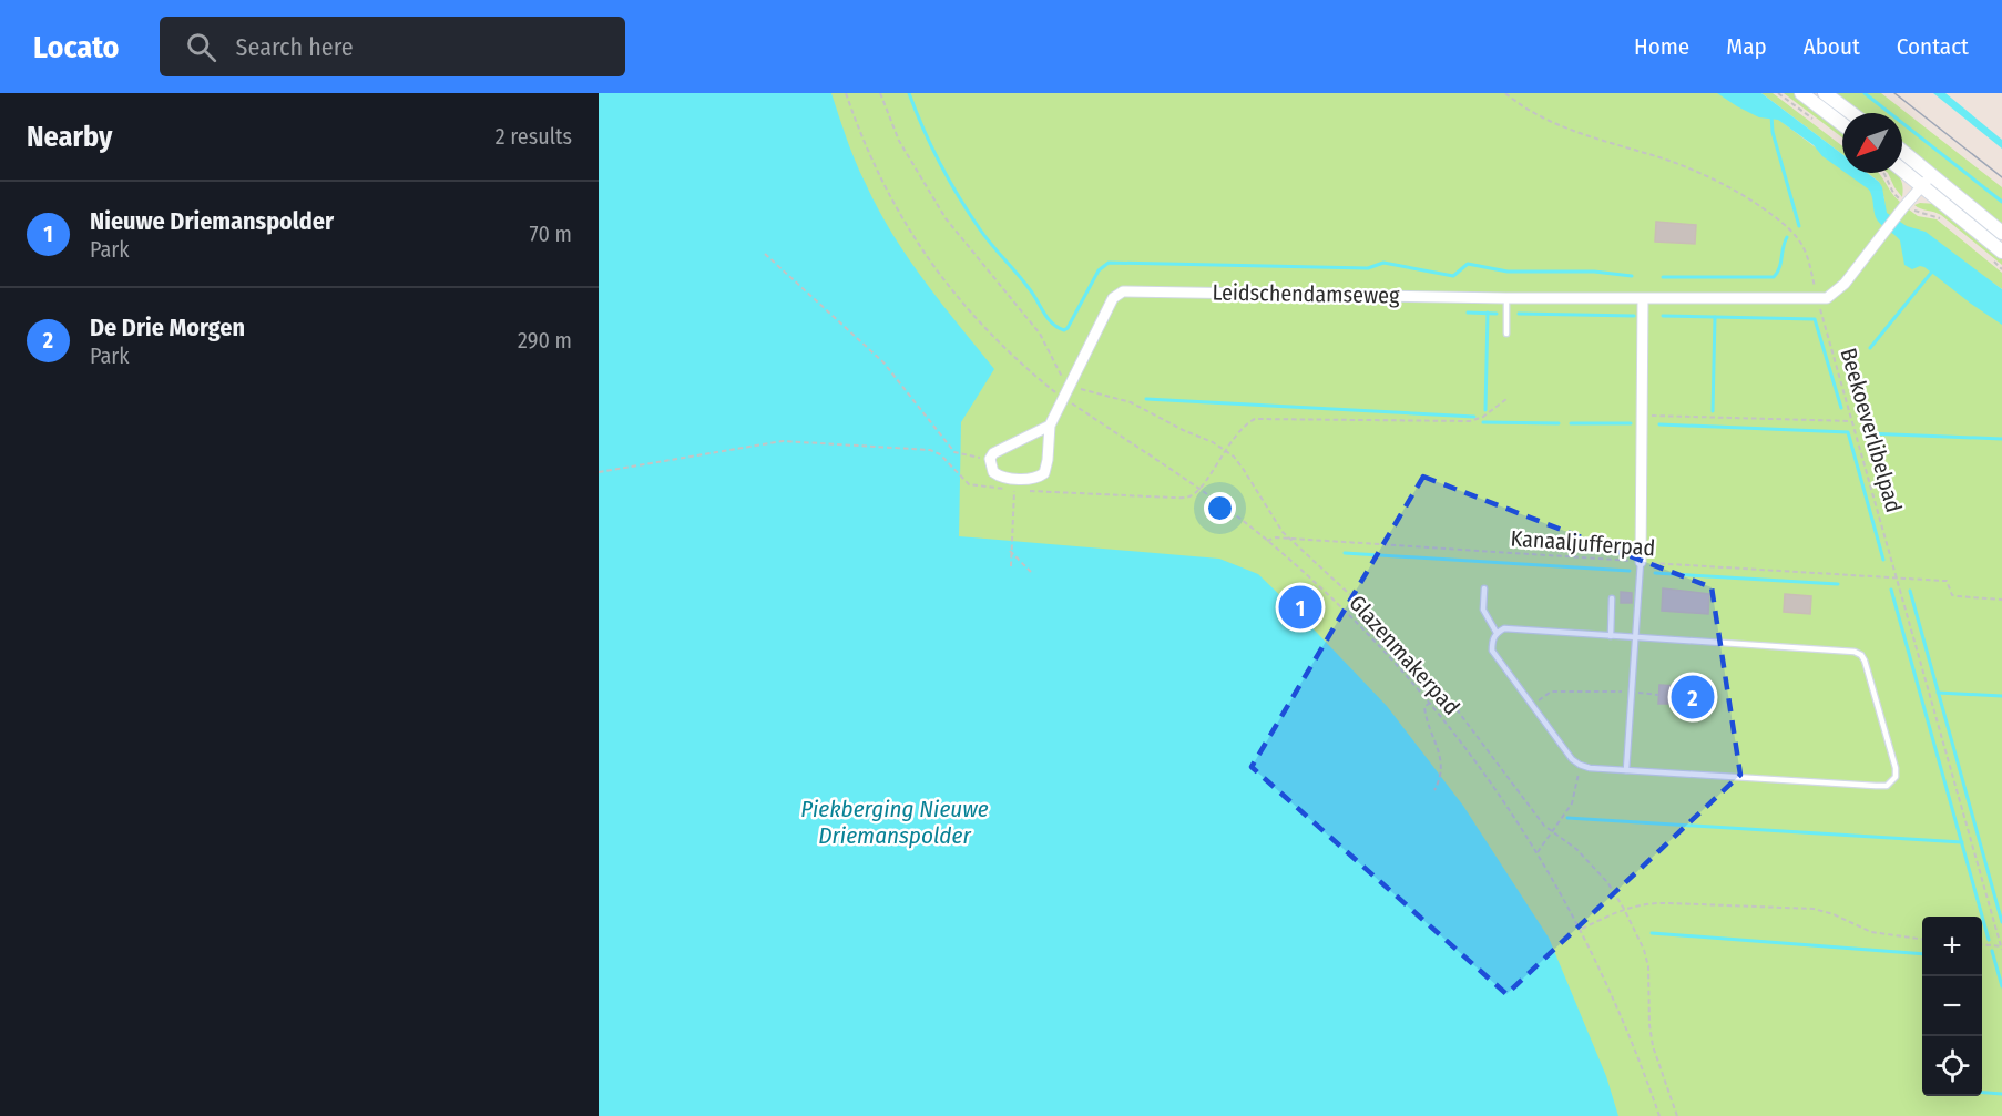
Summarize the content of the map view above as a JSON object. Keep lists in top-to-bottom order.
{
  "streets": {
    "street": ["Leidschendamseweg"],
    "path": ["Beekoeverlibelpad", "Kanaaljufferpad", "Glazenmakerpad"]
  },
  "crossings": [
    ["Leidschendamseweg", "Beekoeverlibelpad"],
    ["Leidschendamseweg", "Glazenmakerpad"],
    ["Beekoeverlibelpad", "Kanaaljufferpad"],
    ["Kanaaljufferpad", "Glazenmakerpad"]
  ],
  "water": ["Piekberging Nieuwe Driemanspolder"],
  "north": "bottom left",
  "page": {
    "header": "Locato",
    "search": "Search here",
    "nav": [
      "Home",
      "Map",
      "About",
      "Contact"
    ],
    "heading": ["Nearby", "2 results"],
    "list": [
      {
        "mark": "1",
        "name": "Nieuwe Driemanspolder",
        "note": "Park",
        "value": "70 m"
      },
      {
        "mark": "2",
        "name": "De Drie Morgen",
        "note": "Park",
        "value": "290 m"
      }
    ],
    "pins": ["1", "2"],
    "map_buttons": ["+", "−"]
  }
}
